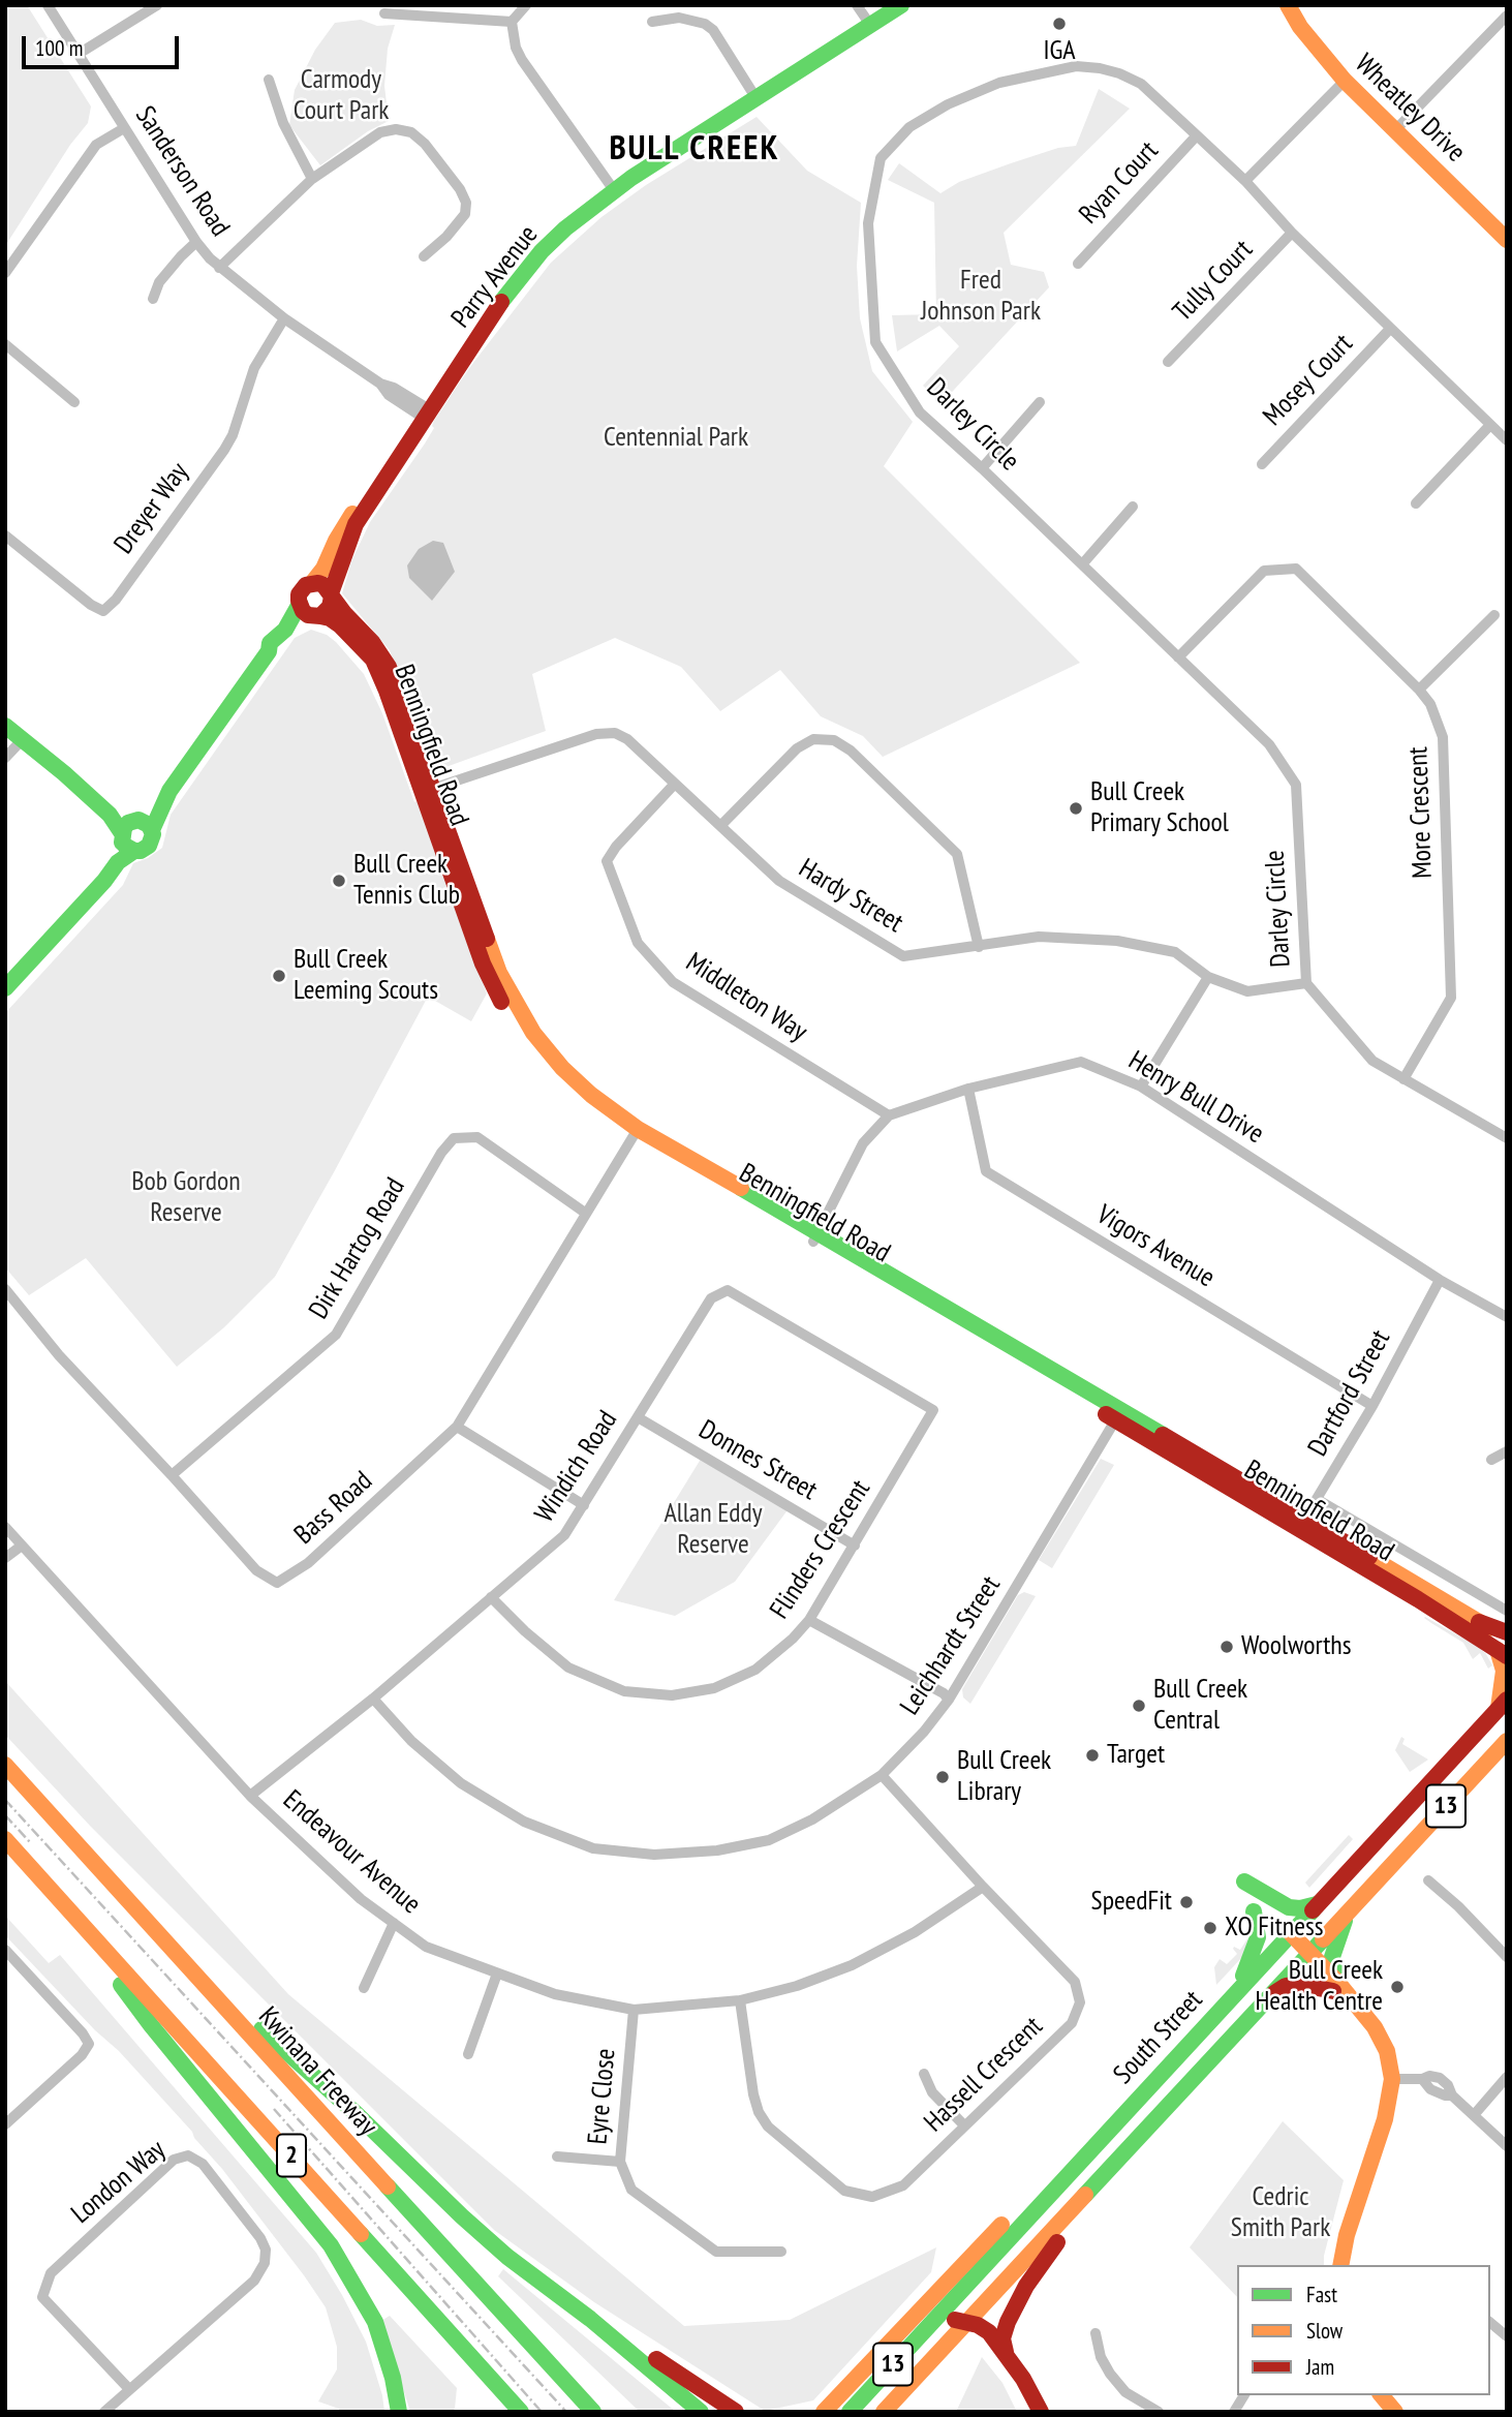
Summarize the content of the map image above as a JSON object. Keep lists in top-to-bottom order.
{
  "streets": {
    "main road": [
      "Wheatley Drive",
      "Parry Avenue",
      "Benningfield Road",
      "13",
      "South Street",
      "Kwinana Freeway",
      "2"
    ],
    "street": [
      "Sanderson Road",
      "Ryan Court",
      "Tully Court",
      "Mosey Court",
      "Darley Circle",
      "Dreyer Way",
      "More Crescent",
      "Hardy Street",
      "Middleton Way",
      "Henry Bull Drive",
      "Vigors Avenue",
      "Dirk Hartog Road",
      "Dartford Street",
      "Donnes Street",
      "Windich Road",
      "Bass Road",
      "Flinders Crescent",
      "Leichhardt Street",
      "Endeavour Avenue",
      "Hassell Crescent",
      "Eyre Close",
      "London Way"
    ]
  },
  "crossings": [
    ["Sanderson Road", "Parry Avenue"],
    ["Sanderson Road", "Dreyer Way"],
    ["Ryan Court", "Darley Circle"],
    ["Parry Avenue", "Benningfield Road"],
    ["Tully Court", "Darley Circle"],
    ["Mosey Court", "Darley Circle"],
    ["Darley Circle", "More Crescent"],
    ["Darley Circle", "Hardy Street"],
    ["Benningfield Road", "Hardy Street"],
    ["Benningfield Road", "Henry Bull Drive"],
    ["Benningfield Road", "Dartford Street"],
    ["Benningfield Road", "Bass Road"],
    ["Benningfield Road", "Leichhardt Street"],
    ["Hardy Street", "Middleton Way"],
    ["Middleton Way", "Henry Bull Drive"],
    ["Henry Bull Drive", "Vigors Avenue"],
    ["Henry Bull Drive", "Dartford Street"],
    ["Vigors Avenue", "Dartford Street"],
    ["Dirk Hartog Road", "Bass Road"],
    ["Donnes Street", "Windich Road"],
    ["Donnes Street", "Flinders Crescent"],
    ["Windich Road", "Flinders Crescent"],
    ["Windich Road", "Leichhardt Street"],
    ["Windich Road", "Endeavour Avenue"],
    ["Leichhardt Street", "Hassell Crescent"],
    ["Endeavour Avenue", "Hassell Crescent"],
    ["Endeavour Avenue", "Eyre Close"]
  ],
  "districts": ["BULL CREEK"],
  "parks": [
    "Carmody Court Park",
    "Fred Johnson Park",
    "Centennial Park",
    "Bob Gordon Reserve",
    "Allan Eddy Reserve",
    "Cedric Smith Park"
  ],
  "places": [
    "IGA",
    "Bull Creek Primary School",
    "Bull Creek Tennis Club",
    "Bull Creek Leeming Scouts",
    "Woolworths",
    "Bull Creek Central",
    "Target",
    "Bull Creek Library",
    "SpeedFit",
    "XO Fitness",
    "Bull Creek Health Centre"
  ],
  "legend": ["Fast", "Slow", "Jam"],
  "scale_bar": "100 m"
}
